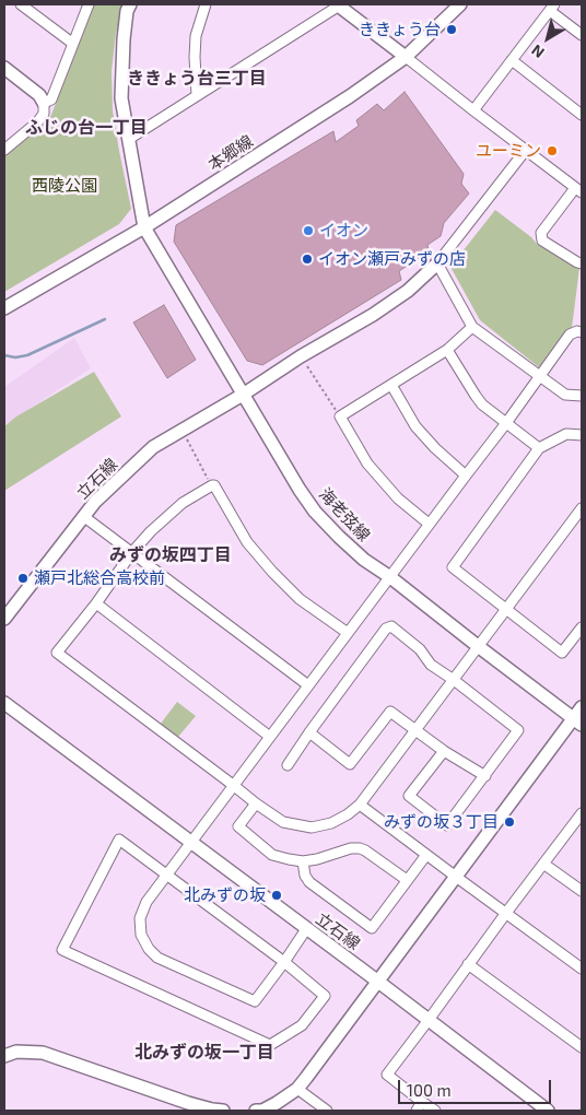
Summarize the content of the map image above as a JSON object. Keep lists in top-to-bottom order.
{
  "streets": {
    "street": ["本郷線", "立石線", "海老弦線"]
  },
  "crossings": [
    ["本郷線", "海老弦線"],
    ["立石線", "海老弦線"]
  ],
  "districts": [
    "ききょう台三丁目",
    "ふじの台一丁目",
    "みずの坂四丁目",
    "北みずの坂一丁目"
  ],
  "parks": ["西陵公園"],
  "places": [
    "ききょう台",
    "ユーミン",
    "イオン",
    "イオン瀬戸みずの店",
    "瀬戸北総合高校前",
    "みずの坂３丁目",
    "北みずの坂"
  ],
  "scale_bar": "100 m",
  "north": "bottom left"
}
